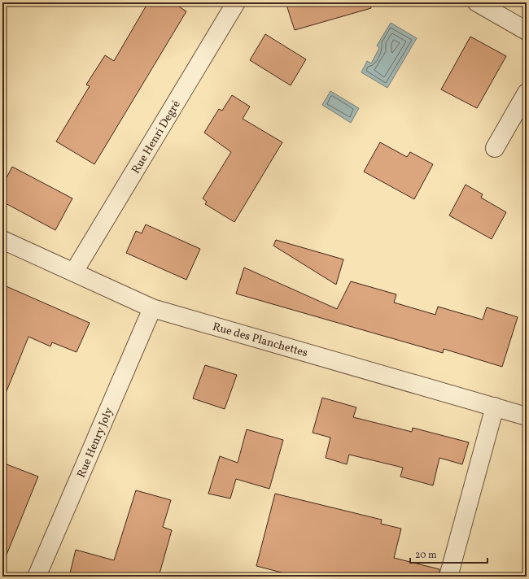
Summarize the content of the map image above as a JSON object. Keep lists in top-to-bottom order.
{
  "streets": {
    "street": ["Rue Henri Degré", "Rue des Planchettes", "Rue Henry Joly"]
  },
  "crossings": [
    ["Rue Henri Degré", "Rue des Planchettes"],
    ["Rue des Planchettes", "Rue Henry Joly"]
  ],
  "scale_bar": "20 m"
}
